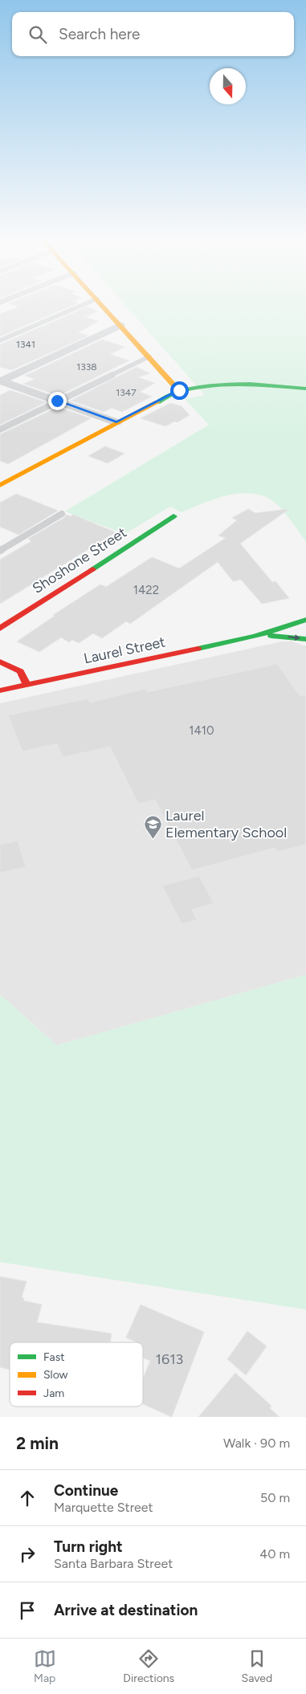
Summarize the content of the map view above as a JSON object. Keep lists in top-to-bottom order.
{
  "streets": {
    "street": ["Shoshone Street", "Laurel Street"]
  },
  "places": {
    "school or university": ["Laurel Elementary School"]
  },
  "house_numbers": [
    "1341",
    "1338",
    "1347",
    "1422",
    "1410",
    "1613"
  ],
  "legend": ["Fast", "Slow", "Jam"],
  "north": "bottom",
  "page": {
    "search": "Search here",
    "heading": ["2 min", "Walk · 90 m"],
    "list": [
      ["Continue", "Marquette Street", "50 m"],
      ["Turn right", "Santa Barbara Street", "40 m"],
      "Arrive at destination"
    ],
    "nav": ["Map", "Directions", "Saved"]
  }
}
